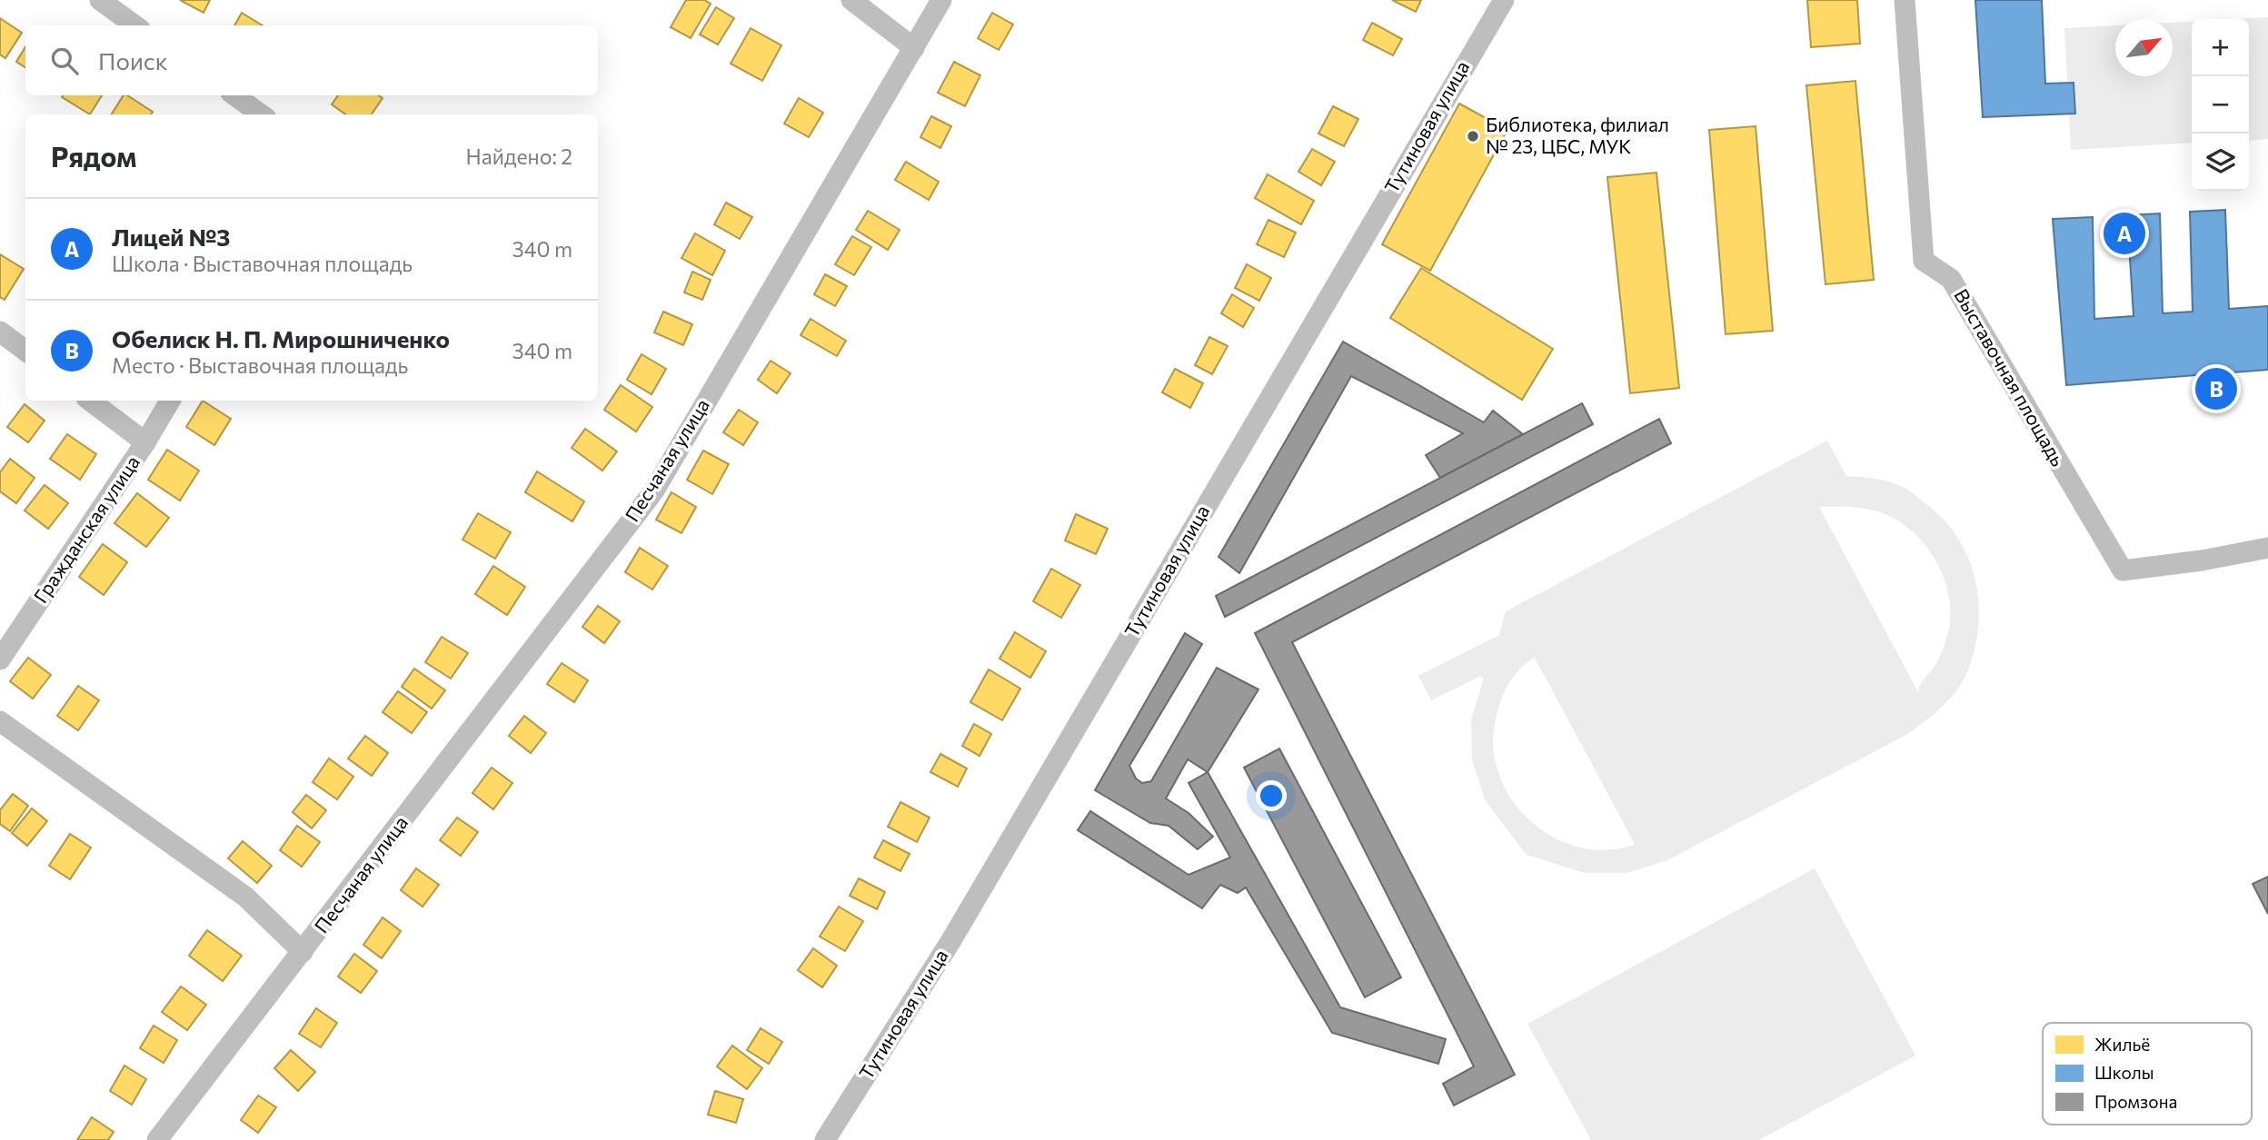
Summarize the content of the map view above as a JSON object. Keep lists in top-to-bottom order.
{
  "streets": {
    "street": [
      "Тутиновая улица",
      "Выставочная площадь",
      "Песчаная улица",
      "Гражданская улица"
    ]
  },
  "places": ["Библиотека, филиал № 23, ЦБС, МУК"],
  "legend": ["Жильё", "Школы", "Промзона"],
  "north": "top right",
  "page": {
    "map_buttons": ["+", "−"],
    "search": "Поиск",
    "heading": ["Рядом", "Найдено: 2"],
    "list": [
      {
        "mark": "A",
        "name": "Лицей №3",
        "note": "Школа · Выставочная площадь",
        "value": "340 m"
      },
      {
        "mark": "B",
        "name": "Обелиск Н. П. Мирошниченко",
        "note": "Место · Выставочная площадь",
        "value": "340 m"
      }
    ],
    "pins": ["A", "B"]
  }
}
